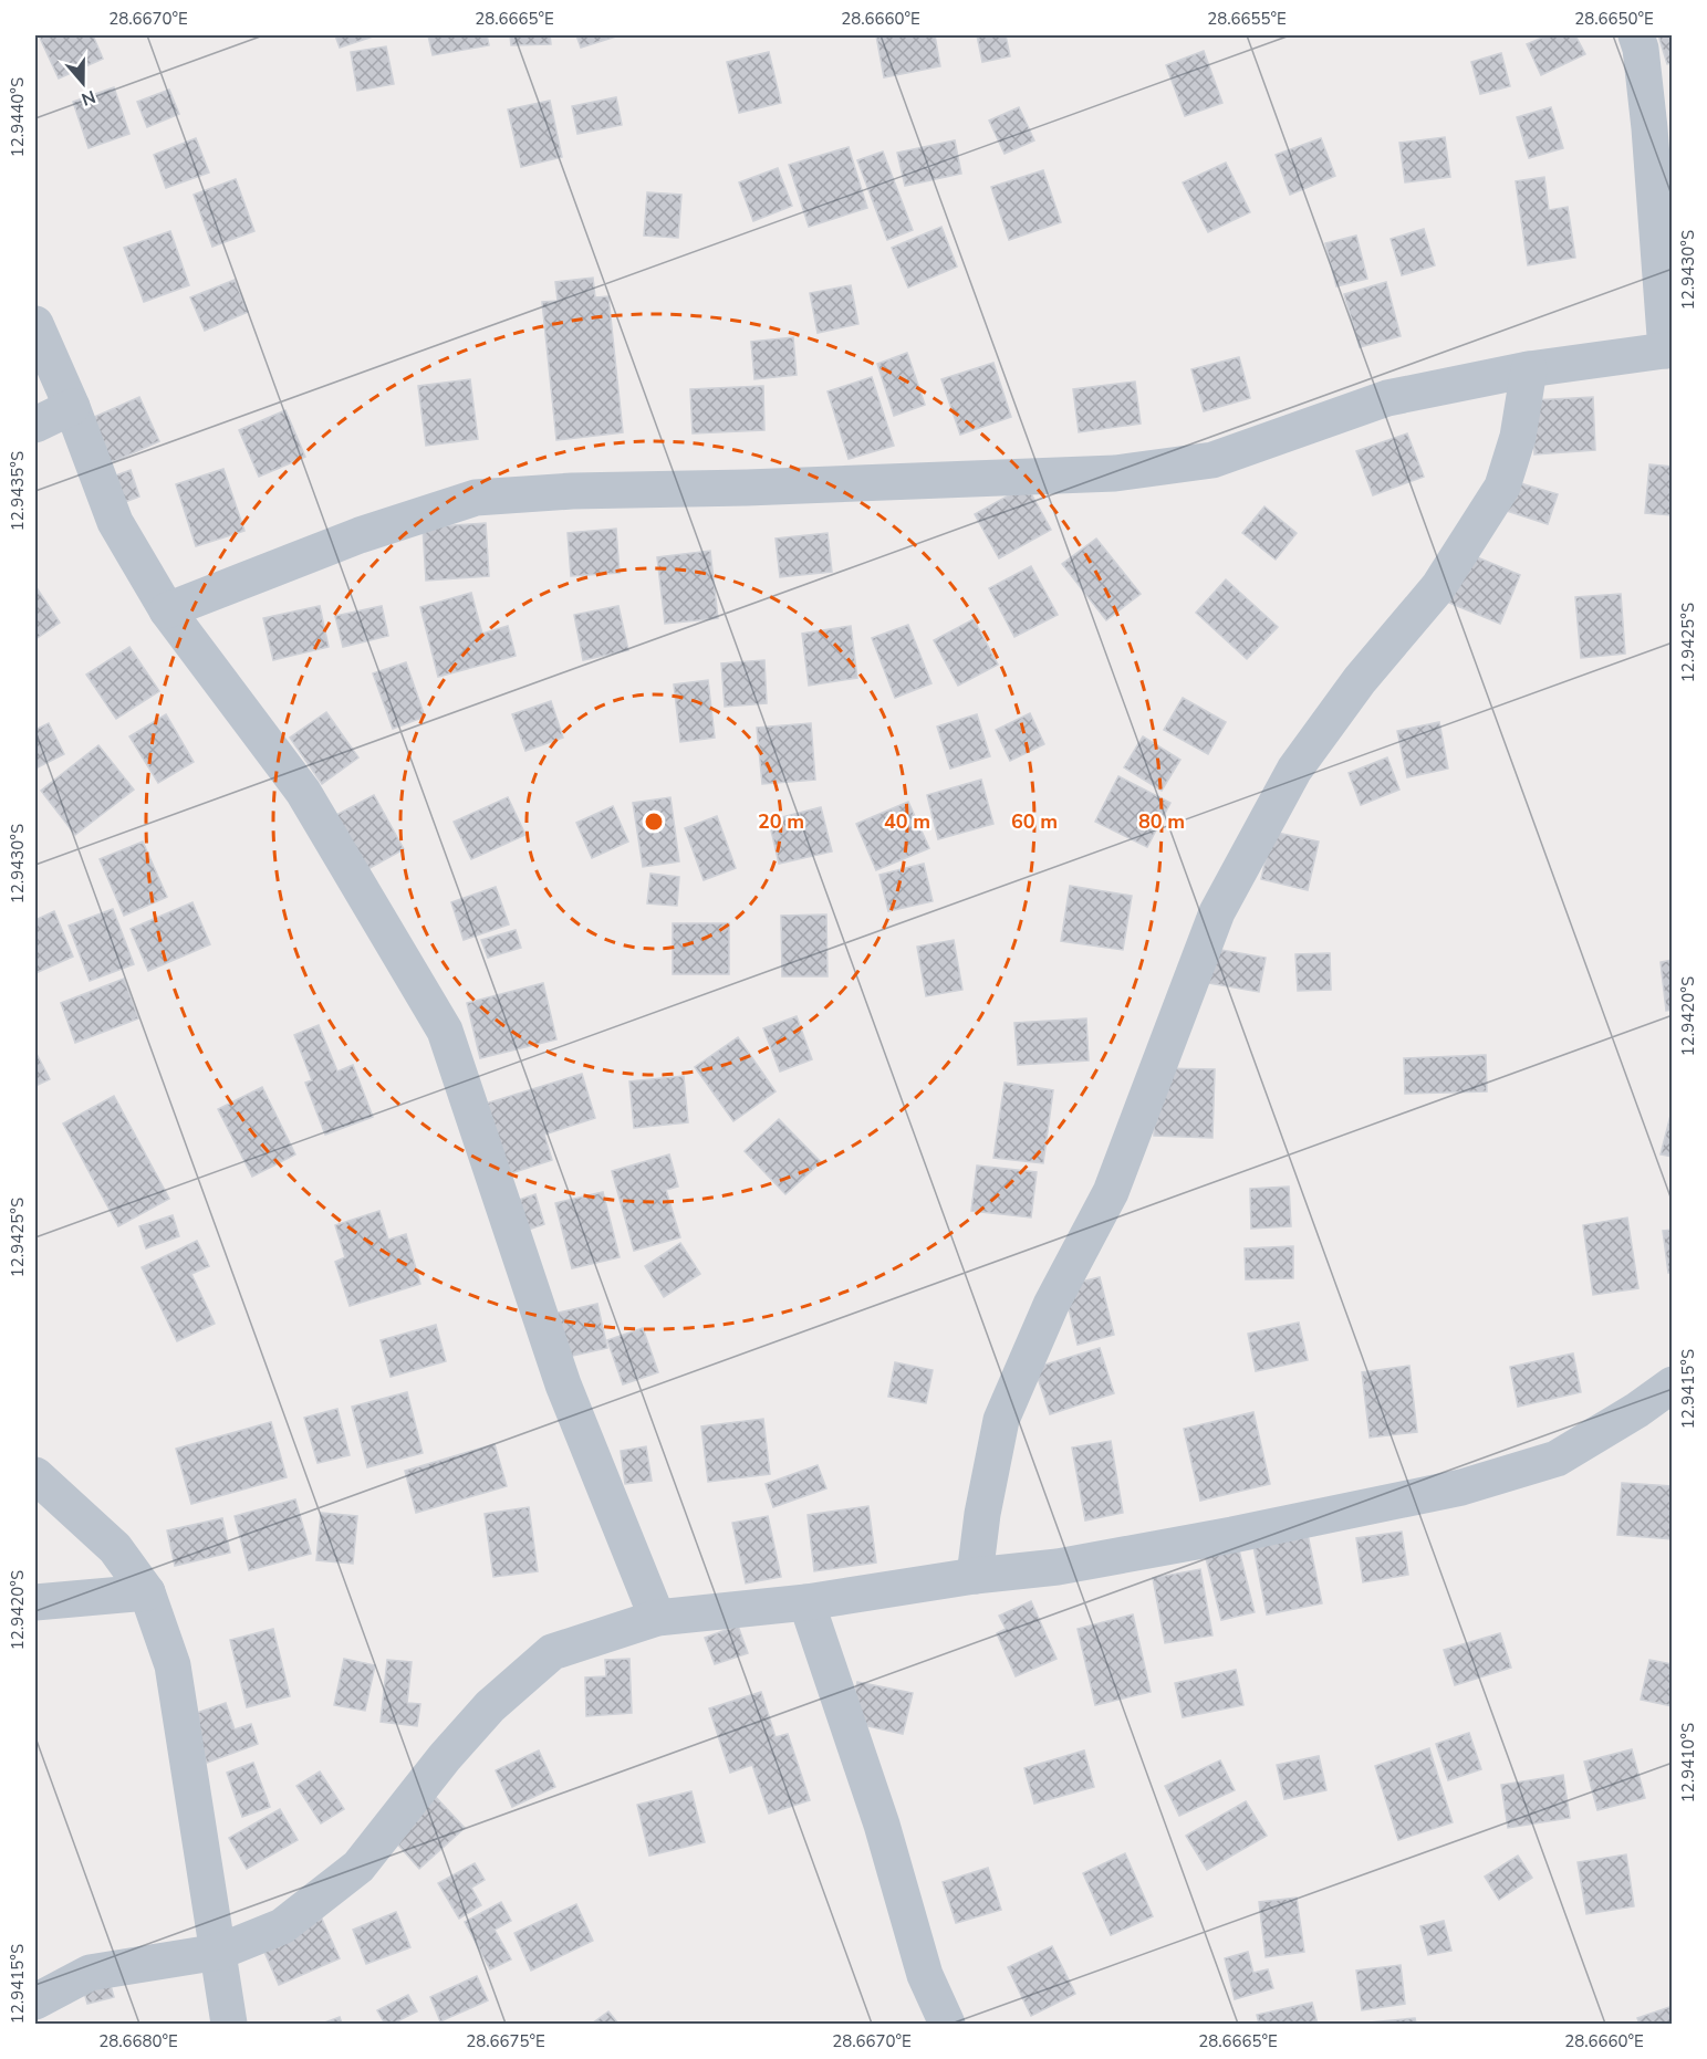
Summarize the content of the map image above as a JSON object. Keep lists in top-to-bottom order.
{
  "north": "bottom",
  "coordinates": [
    "28.6670°E",
    "28.6665°E",
    "28.6660°E",
    "28.6655°E",
    "28.6650°E",
    "12.9440°S",
    "12.9430°S",
    "12.9435°S",
    "12.9425°S",
    "12.9420°S",
    "12.9415°S",
    "12.9410°S",
    "28.6680°E",
    "28.6675°E"
  ],
  "rings": [
    "20 m",
    "40 m",
    "60 m",
    "80 m"
  ]
}
